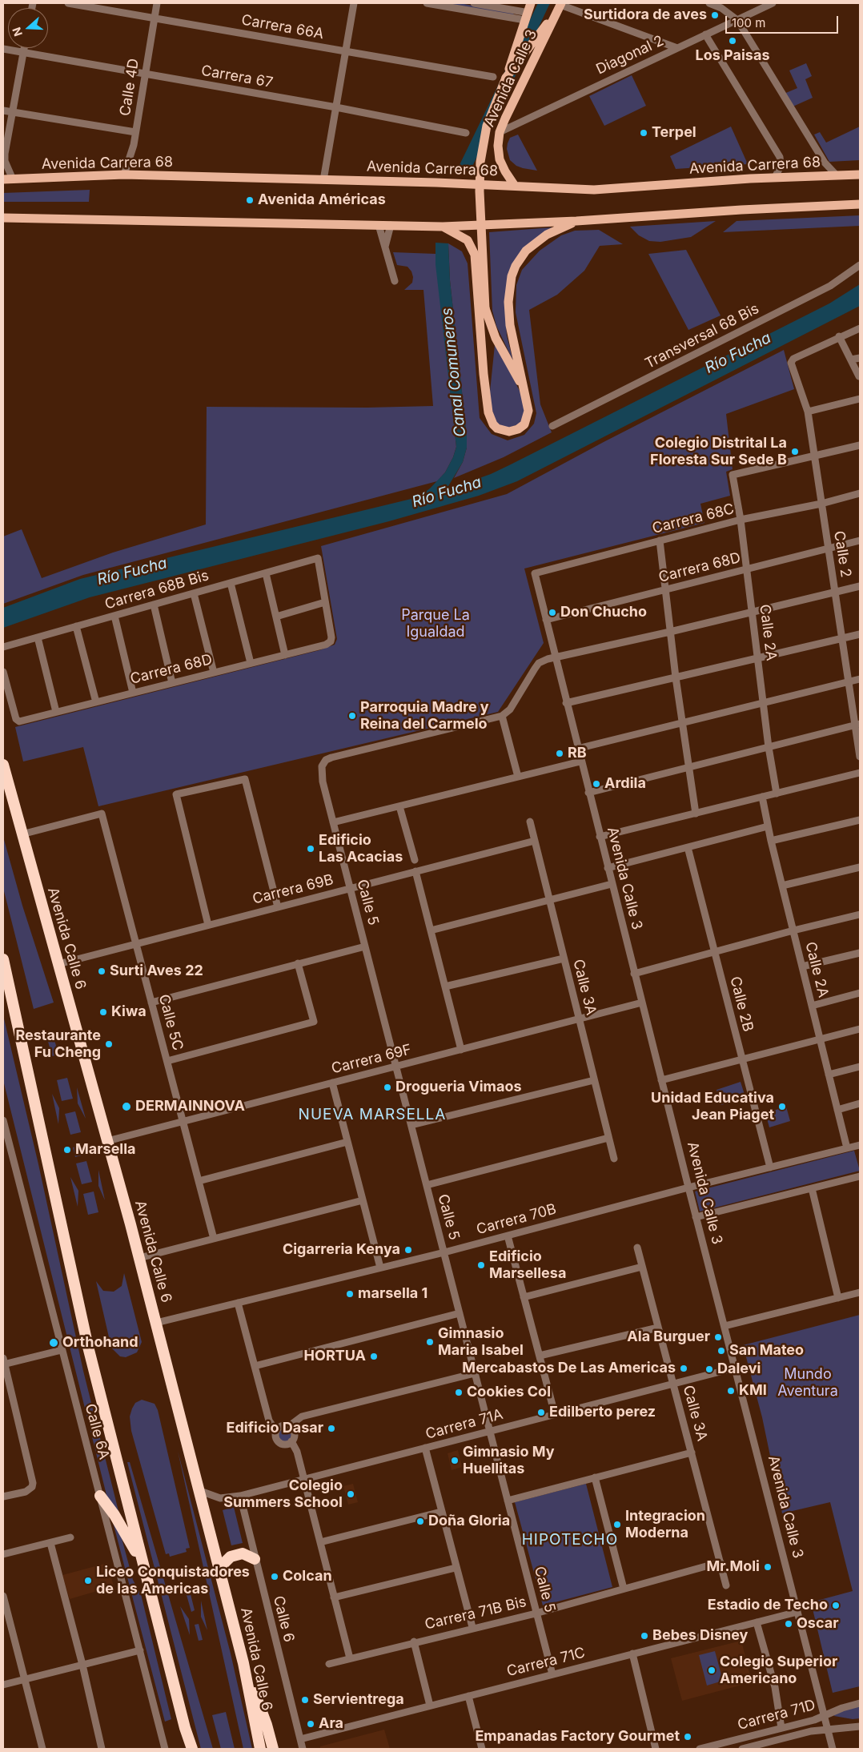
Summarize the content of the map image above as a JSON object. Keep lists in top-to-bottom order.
{
  "streets": {
    "highway": ["Avenida Calle 6"],
    "main road": ["Avenida Calle 3", "Avenida Carrera 68"],
    "street": [
      "Carrera 66A",
      "Diagonal 2",
      "Carrera 67",
      "Calle 4D",
      "Transversal 68 Bis",
      "Carrera 68C",
      "Calle 2",
      "Carrera 68D",
      "Carrera 68B Bis",
      "Calle 2A",
      "Carrera 69B",
      "Calle 5",
      "Calle 3A",
      "Calle 2B",
      "Calle 5C",
      "Carrera 69F",
      "Carrera 70B",
      "Carrera 71A",
      "Calle 6A",
      "Carrera 71B Bis",
      "Calle 6",
      "Carrera 71C",
      "Carrera 71D"
    ]
  },
  "crossings": [
    ["Carrera 66A", "Calle 4D"],
    ["Diagonal 2", "Avenida Calle 3"],
    ["Carrera 67", "Calle 4D"],
    ["Avenida Calle 3", "Avenida Carrera 68"],
    ["Avenida Calle 3", "Carrera 68C"],
    ["Avenida Calle 3", "Carrera 68D"],
    ["Avenida Calle 3", "Carrera 69F"],
    ["Avenida Calle 3", "Carrera 70B"],
    ["Avenida Calle 3", "Carrera 71A"],
    ["Avenida Calle 3", "Carrera 71C"],
    ["Avenida Calle 3", "Carrera 71D"],
    ["Calle 4D", "Avenida Carrera 68"],
    ["Carrera 68C", "Calle 2"],
    ["Carrera 68C", "Calle 2A"],
    ["Calle 2", "Carrera 68D"],
    ["Calle 2", "Calle 2A"],
    ["Carrera 68D", "Carrera 68B Bis"],
    ["Carrera 68D", "Calle 2A"],
    ["Calle 2A", "Carrera 70B"],
    ["Carrera 69B", "Calle 5"],
    ["Carrera 69B", "Avenida Calle 6"],
    ["Carrera 69B", "Calle 3A"],
    ["Carrera 69B", "Calle 5C"],
    ["Calle 5", "Carrera 69F"],
    ["Calle 5", "Carrera 70B"],
    ["Calle 5", "Carrera 71A"],
    ["Calle 5", "Carrera 71B Bis"],
    ["Calle 5", "Carrera 71C"],
    ["Avenida Calle 6", "Calle 5C"],
    ["Avenida Calle 6", "Carrera 69F"],
    ["Avenida Calle 6", "Carrera 70B"],
    ["Avenida Calle 6", "Carrera 71A"],
    ["Calle 3A", "Carrera 69F"],
    ["Calle 3A", "Carrera 71A"],
    ["Calle 3A", "Carrera 71B Bis"],
    ["Calle 2B", "Carrera 70B"],
    ["Calle 5C", "Carrera 69F"],
    ["Carrera 71A", "Calle 6"],
    ["Calle 6", "Carrera 71C"]
  ],
  "districts": ["NUEVA MARSELLA", "HIPOTECHO"],
  "water": ["Río Fucha", "Canal Comuneros"],
  "parks": ["Parque La Igualdad", "Mundo Aventura"],
  "places": [
    "Surtidora de aves",
    "Los Paisas",
    "Terpel",
    "Avenida Américas",
    "Colegio Distrital La Floresta Sur Sede B",
    "Don Chucho",
    "Parroquia Madre y Reina del Carmelo",
    "RB",
    "Ardila",
    "Edificio Las Acacias",
    "Surti Aves 22",
    "Kiwa",
    "Restaurante Fu Cheng",
    "Drogueria Vimaos",
    "DERMAINNOVA",
    "Unidad Educativa Jean Piaget",
    "Marsella",
    "Cigarreria Kenya",
    "Edificio Marsellesa",
    "marsella 1",
    "Ala Burguer",
    "Gimnasio Maria Isabel",
    "Orthohand",
    "San Mateo",
    "HORTUA",
    "Mercabastos De Las Americas",
    "Dalevi",
    "KMI",
    "Cookies Col",
    "Edilberto perez",
    "Edificio Dasar",
    "Gimnasio My Huellitas",
    "Colegio Summers School",
    "Doña Gloria",
    "Integracion Moderna",
    "Mr.Moli",
    "Colcan",
    "Liceo Conquistadores de las Americas",
    "Estadio de Techo",
    "Oscar",
    "Bebes Disney",
    "Colegio Superior Americano",
    "Servientrega",
    "Ara",
    "Empanadas Factory Gourmet"
  ],
  "scale_bar": "100 m",
  "north": "left"
}
